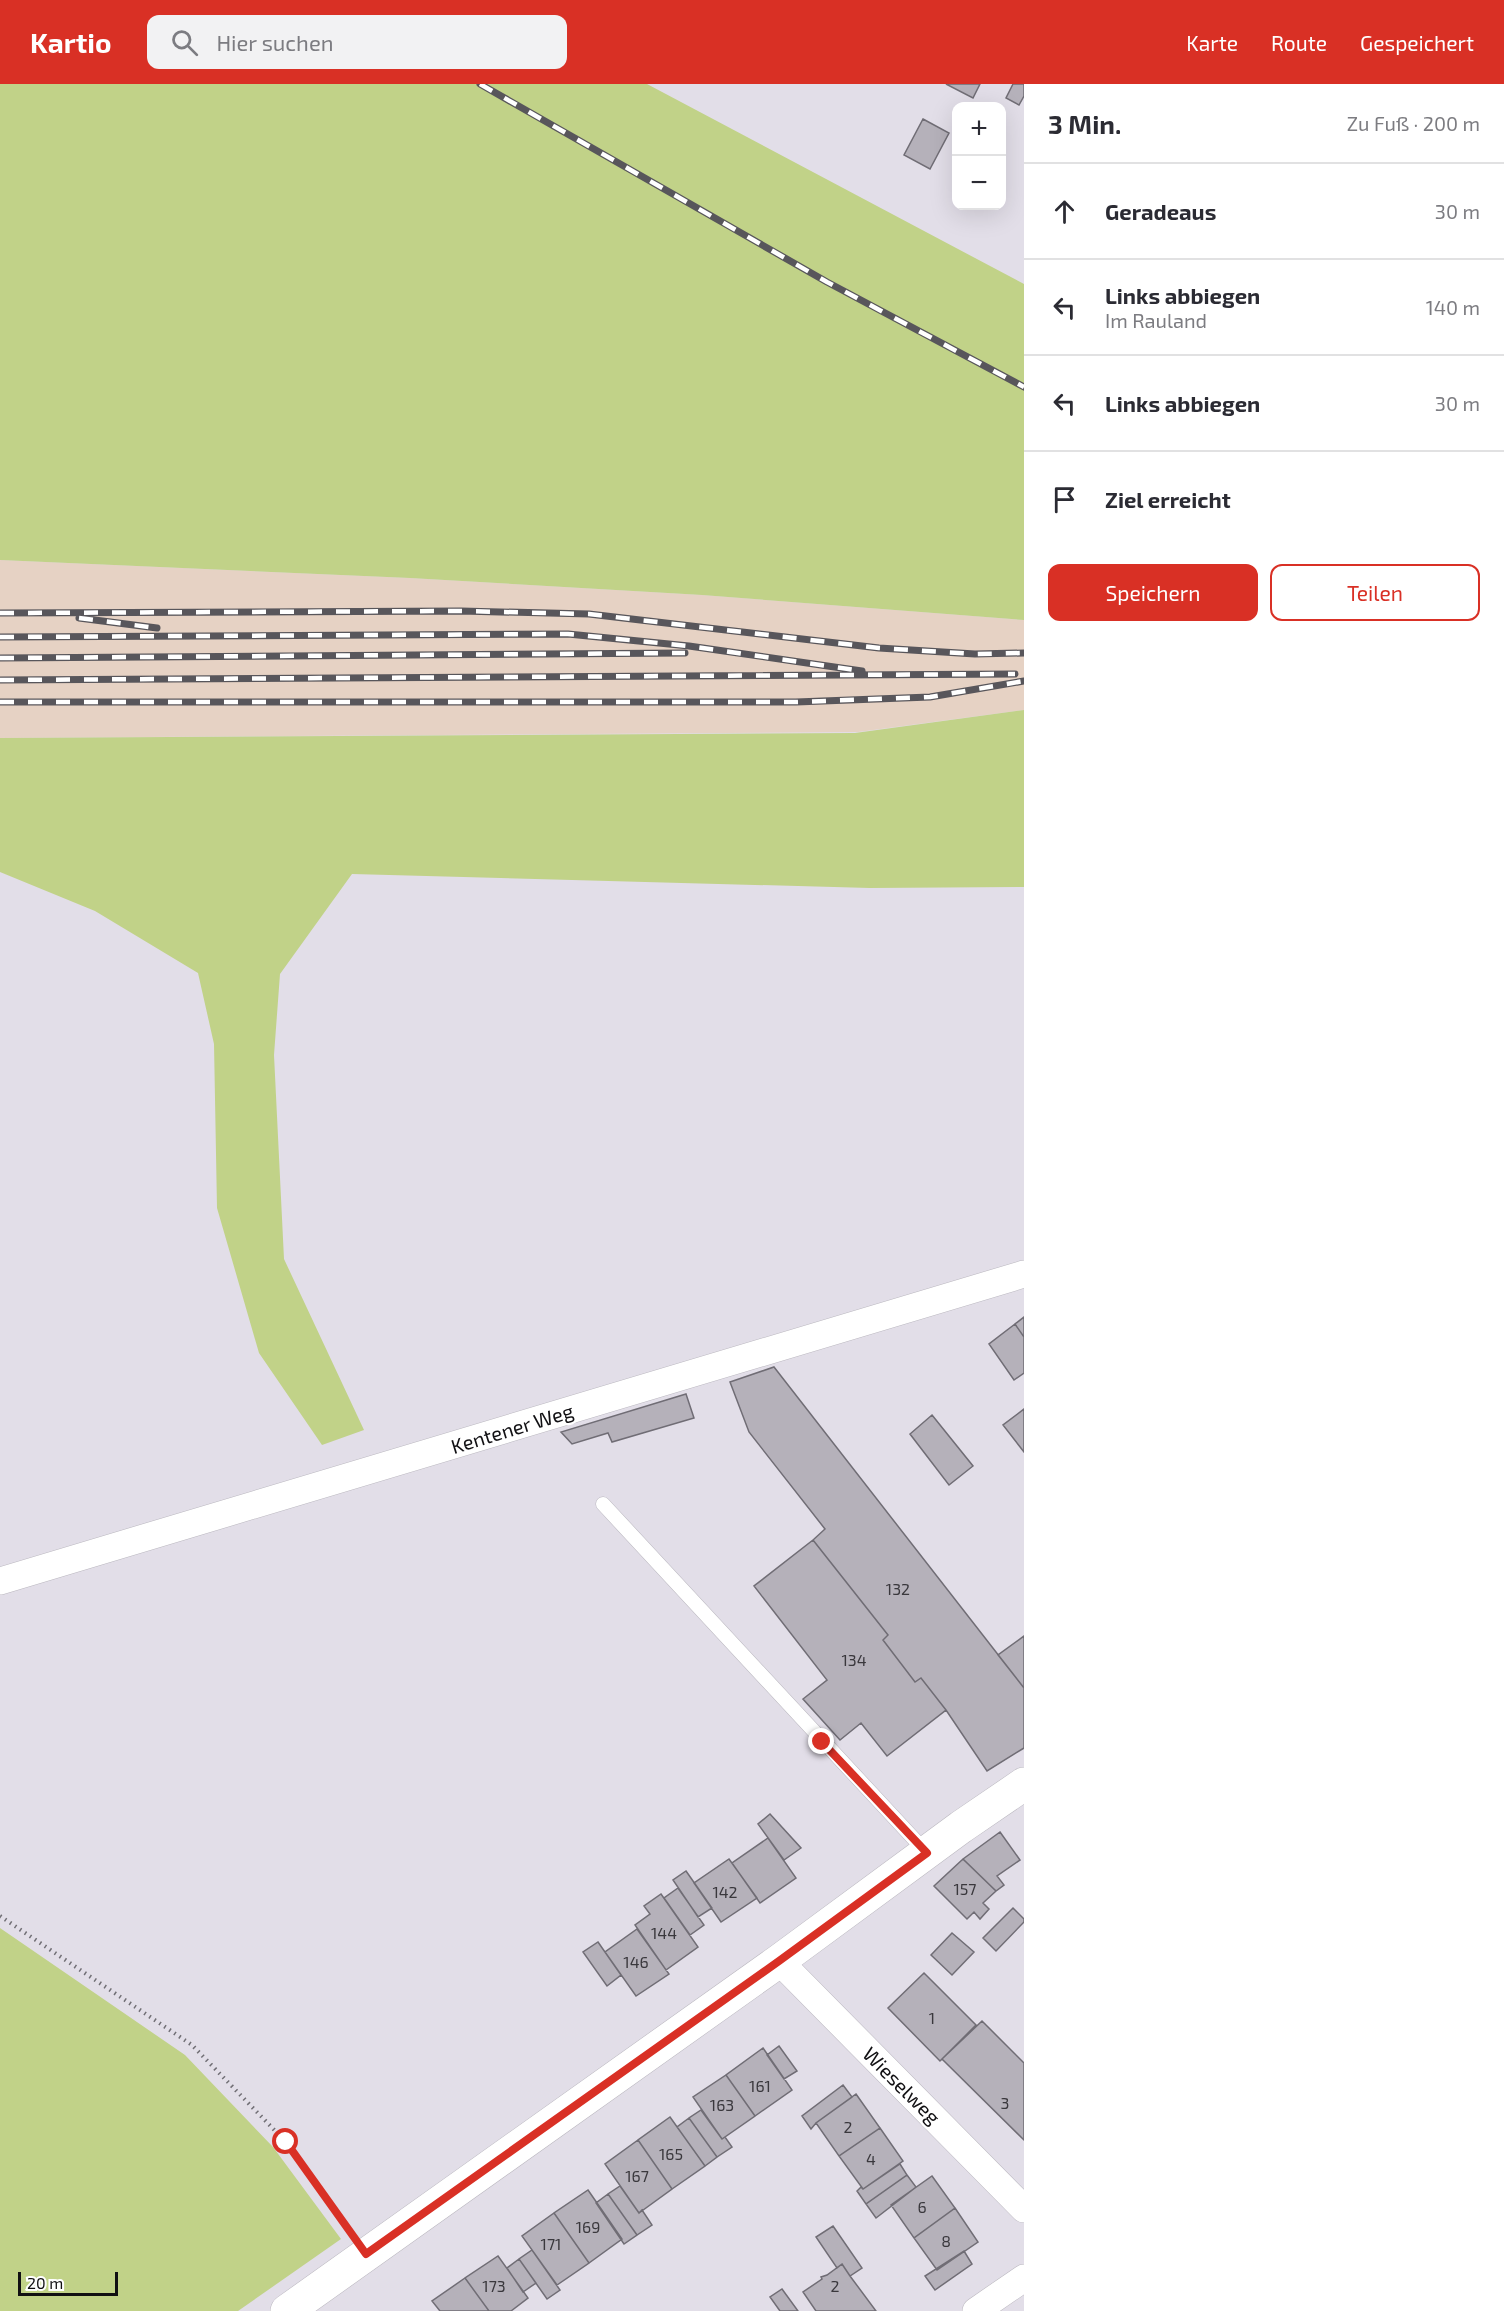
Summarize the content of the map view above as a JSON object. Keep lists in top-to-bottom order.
{
  "streets": {
    "street": ["Kentener Weg", "Wieselweg"]
  },
  "house_numbers": [
    "132",
    "134",
    "157",
    "142",
    "144",
    "146",
    "1",
    "161",
    "3",
    "163",
    "2",
    "165",
    "4",
    "167",
    "6",
    "169",
    "8",
    "171",
    "173",
    "2"
  ],
  "scale_bar": "20 m",
  "page": {
    "header": "Kartio",
    "search": "Hier suchen",
    "nav": ["Karte", "Route", "Gespeichert"],
    "heading": ["3 Min.", "Zu Fuß · 200 m"],
    "map_buttons": ["+", "−"],
    "list": [
      ["Geradeaus", "30 m"],
      ["Links abbiegen", "Im Rauland", "140 m"],
      ["Links abbiegen", "30 m"],
      "Ziel erreicht"
    ],
    "buttons": ["Speichern", "Teilen"],
    "scale": "20 m"
  }
}
